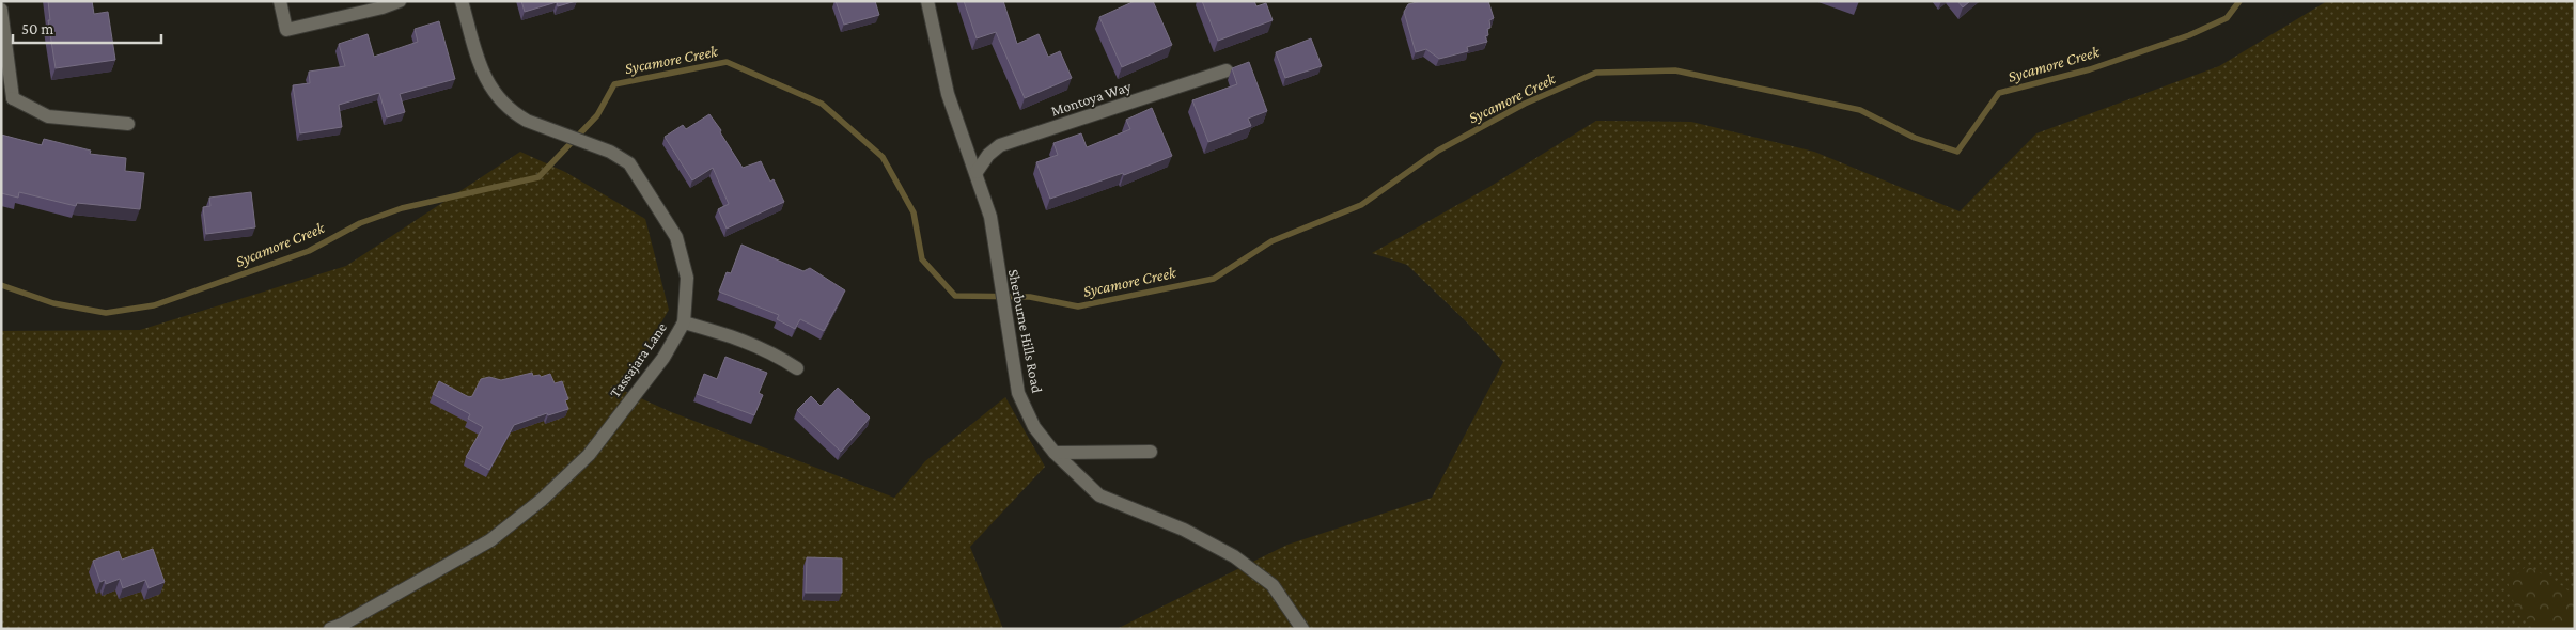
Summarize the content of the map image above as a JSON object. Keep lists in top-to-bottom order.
{
  "streets": {
    "street": ["Montoya Way", "Sherburne Hills Road", "Tassajara Lane"]
  },
  "crossings": [
    ["Montoya Way", "Sherburne Hills Road"]
  ],
  "water": ["Sycamore Creek"],
  "scale_bar": "50 m"
}
